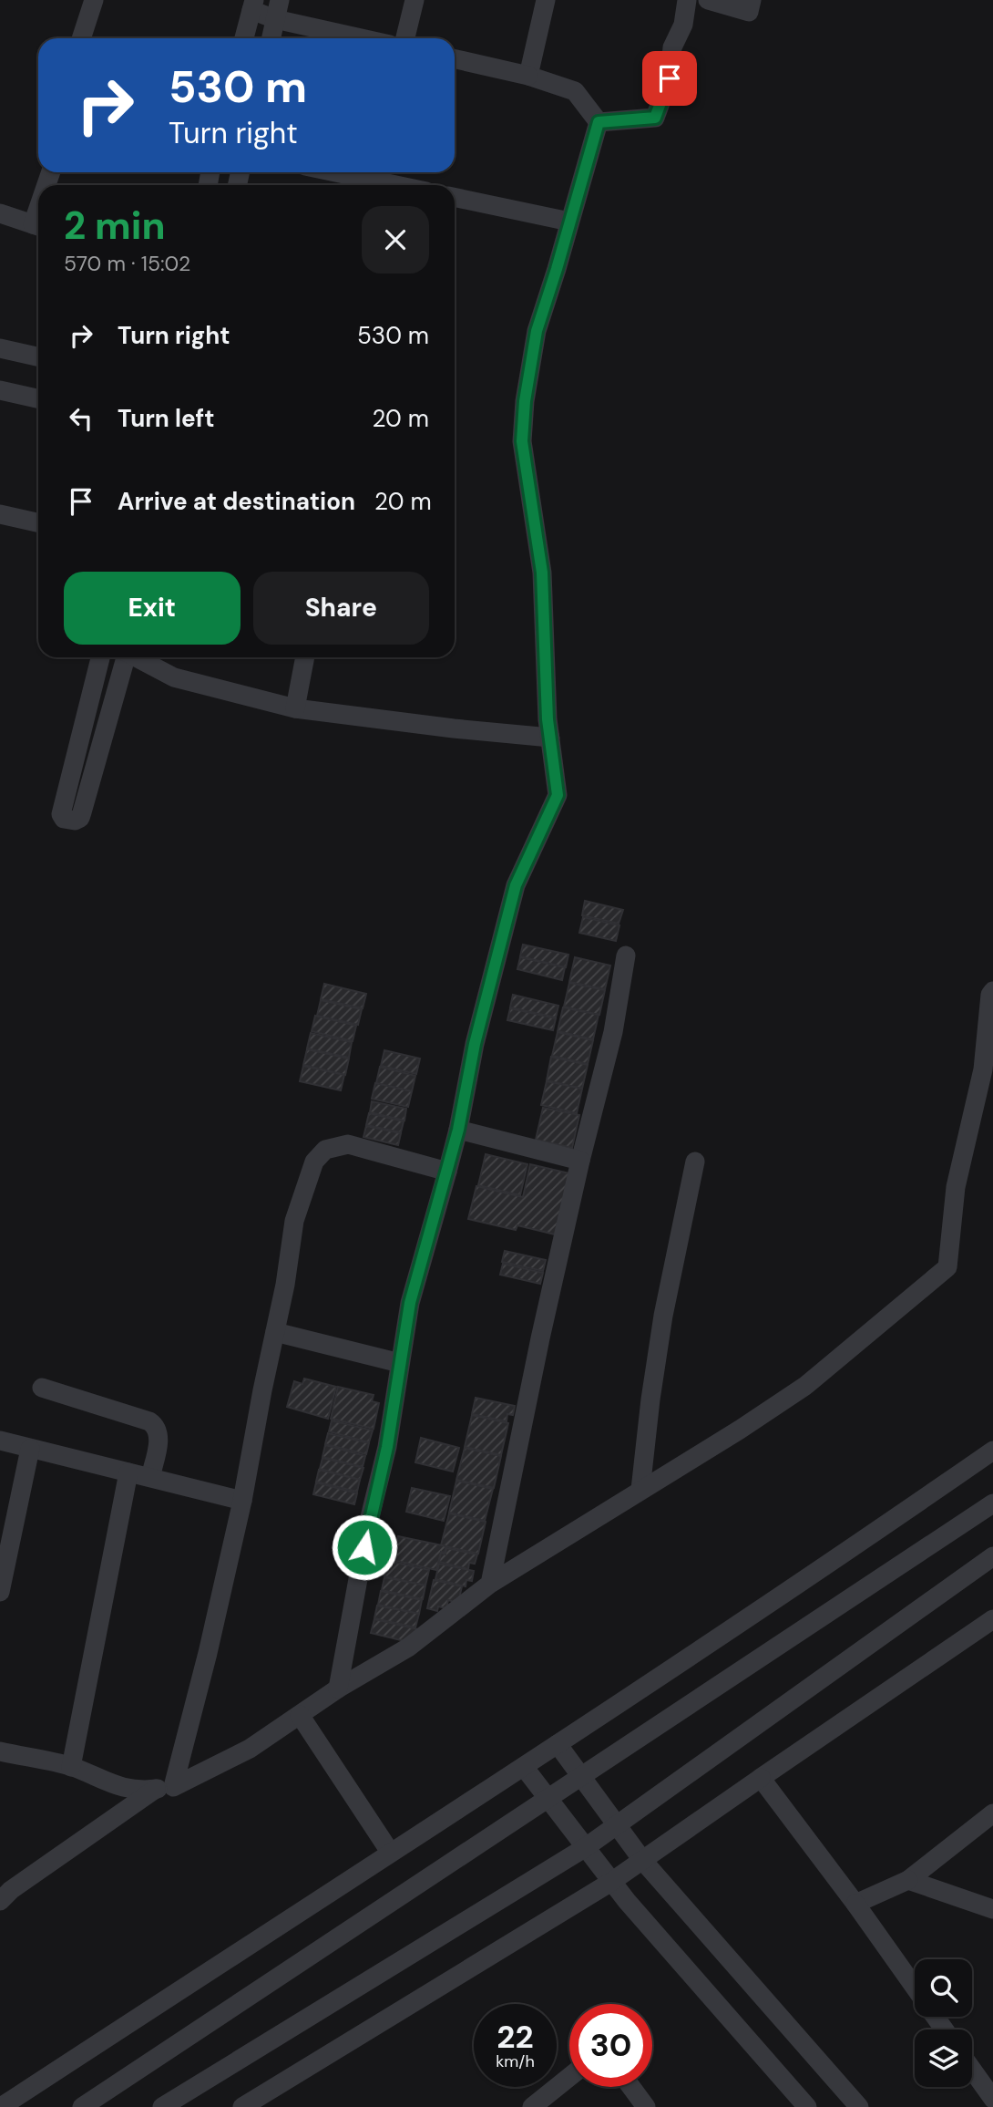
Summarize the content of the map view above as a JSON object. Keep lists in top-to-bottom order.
{
  "page": {
    "turn": ["530 m", "Turn right"],
    "heading": ["2 min", "570 m · 15:02"],
    "list": [
      {
        "name": "Turn right",
        "value": "530 m"
      },
      {
        "name": "Turn left",
        "value": "20 m"
      },
      {
        "name": "Arrive at destination",
        "value": "20 m"
      }
    ],
    "buttons": ["Exit", "Share"],
    "speed": "22 km/h",
    "limit": "30"
  }
}
